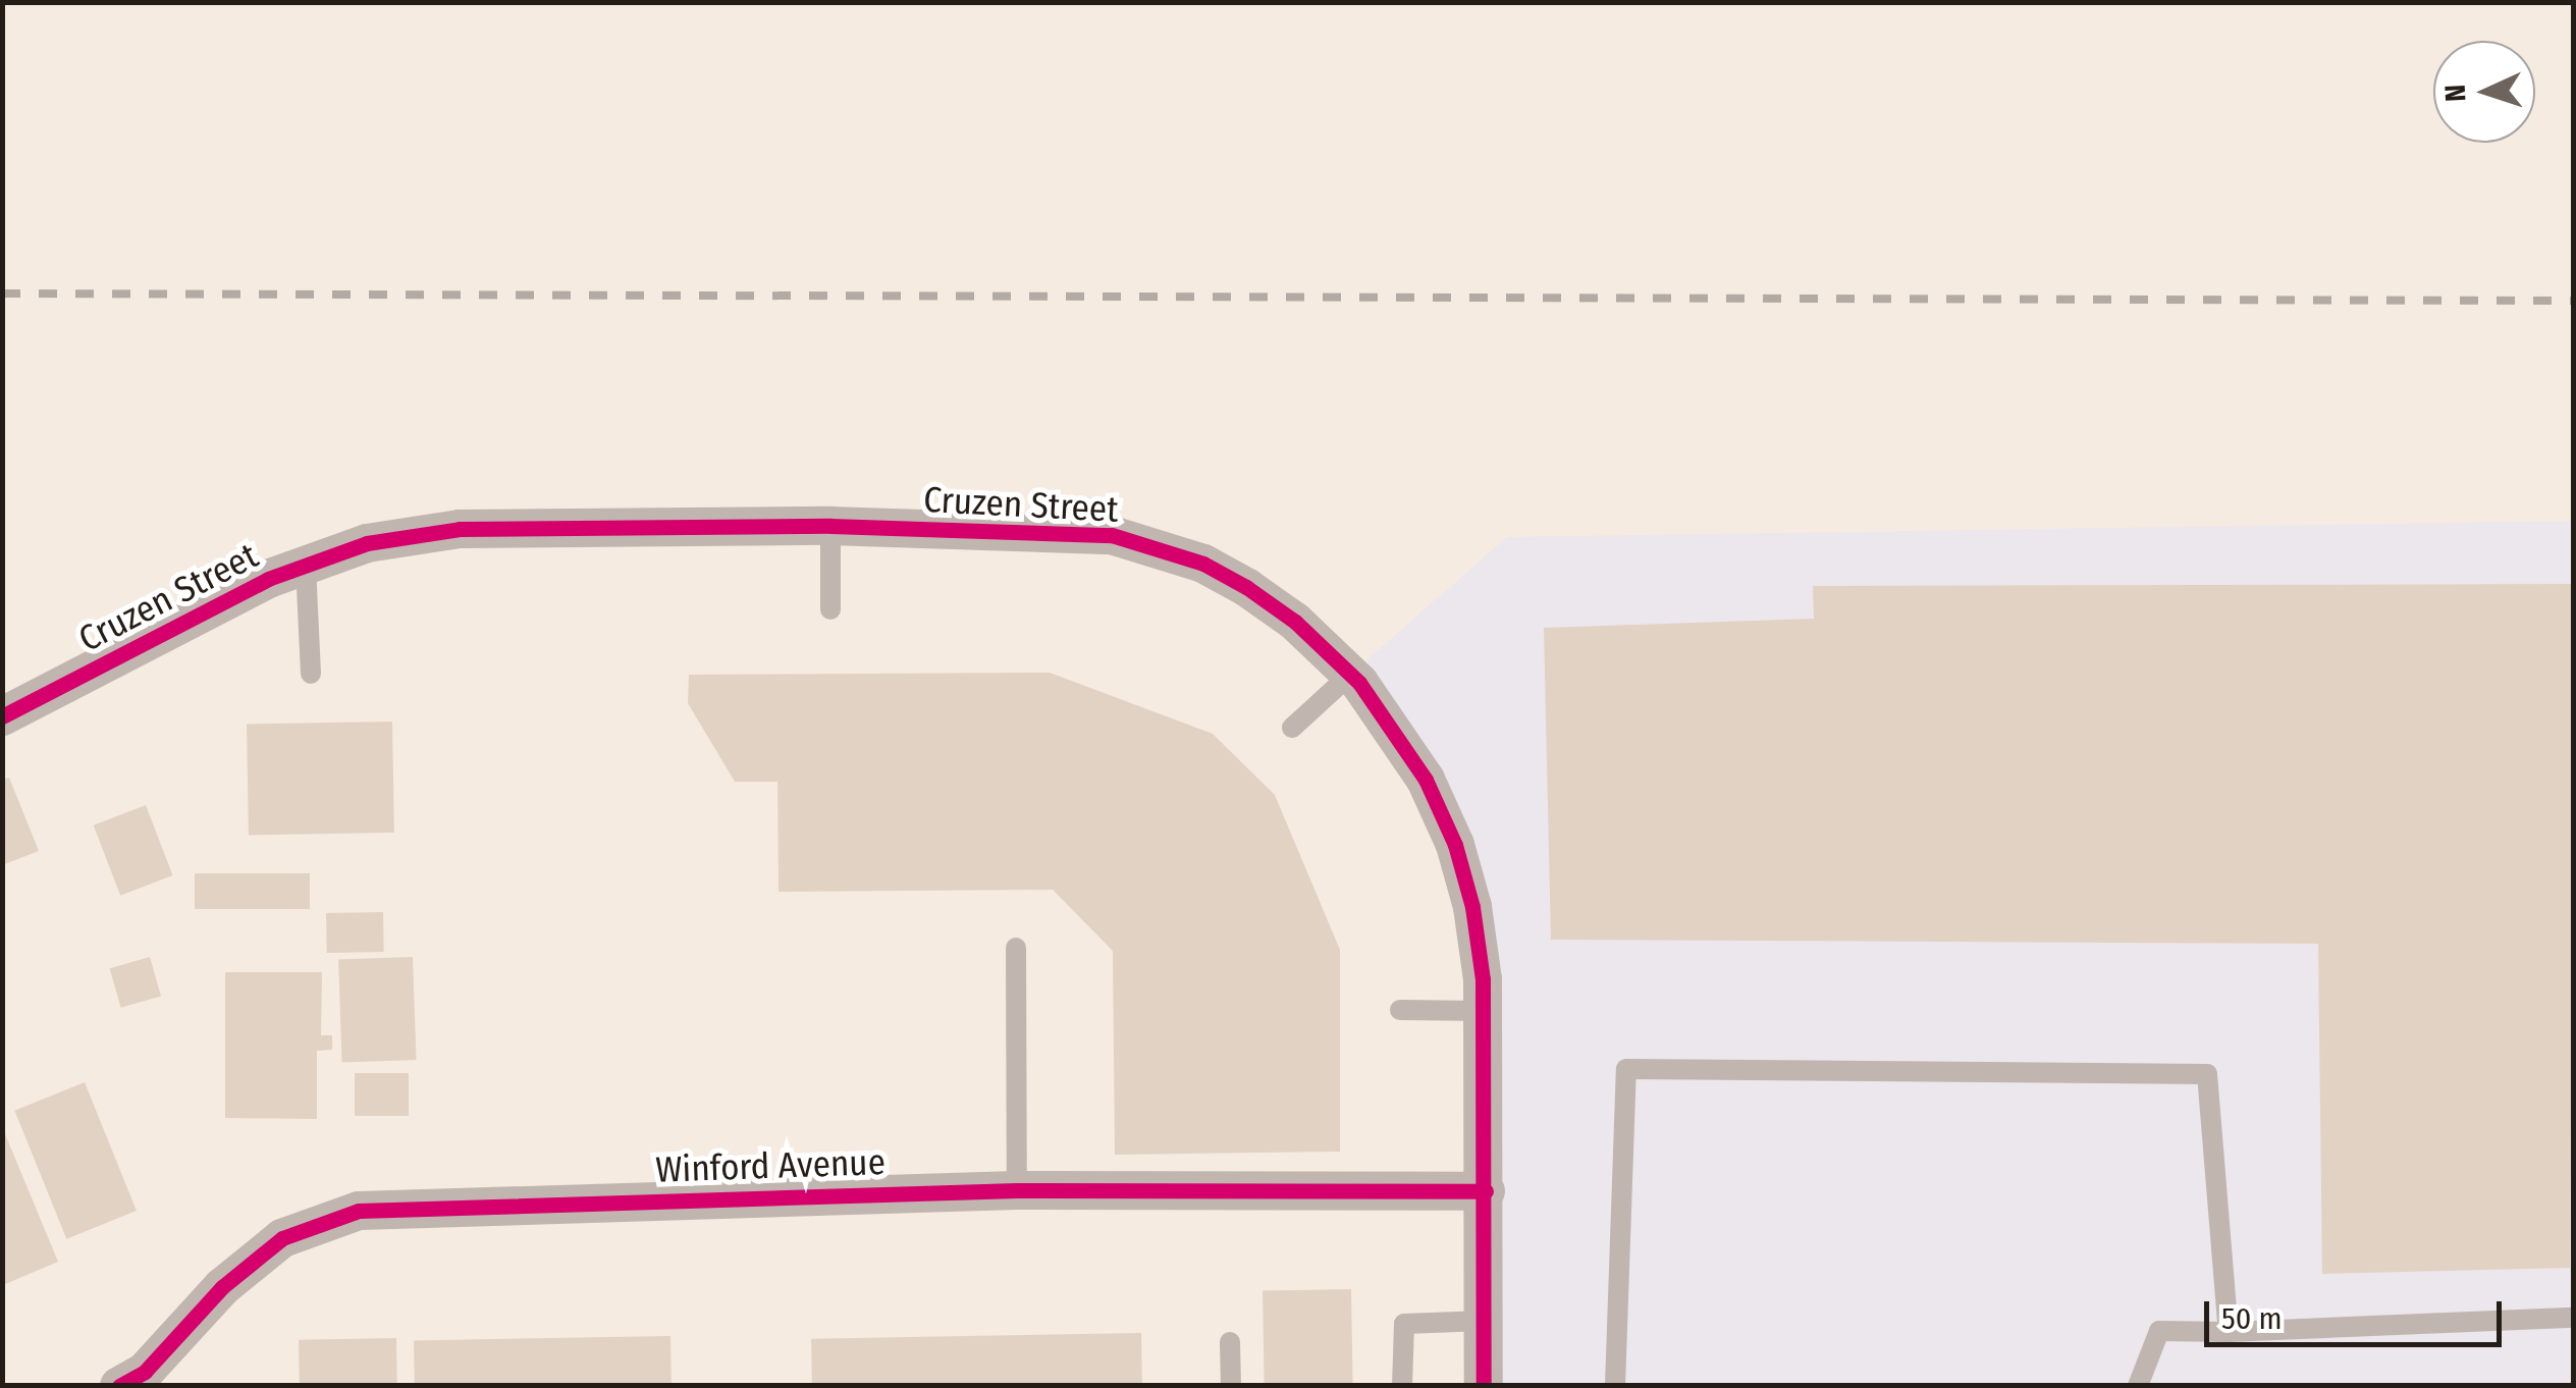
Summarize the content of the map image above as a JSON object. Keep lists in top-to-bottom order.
{
  "streets": {
    "street": ["Cruzen Street", "Winford Avenue"]
  },
  "crossings": [
    ["Cruzen Street", "Winford Avenue"]
  ],
  "scale_bar": "50 m",
  "north": "left"
}
